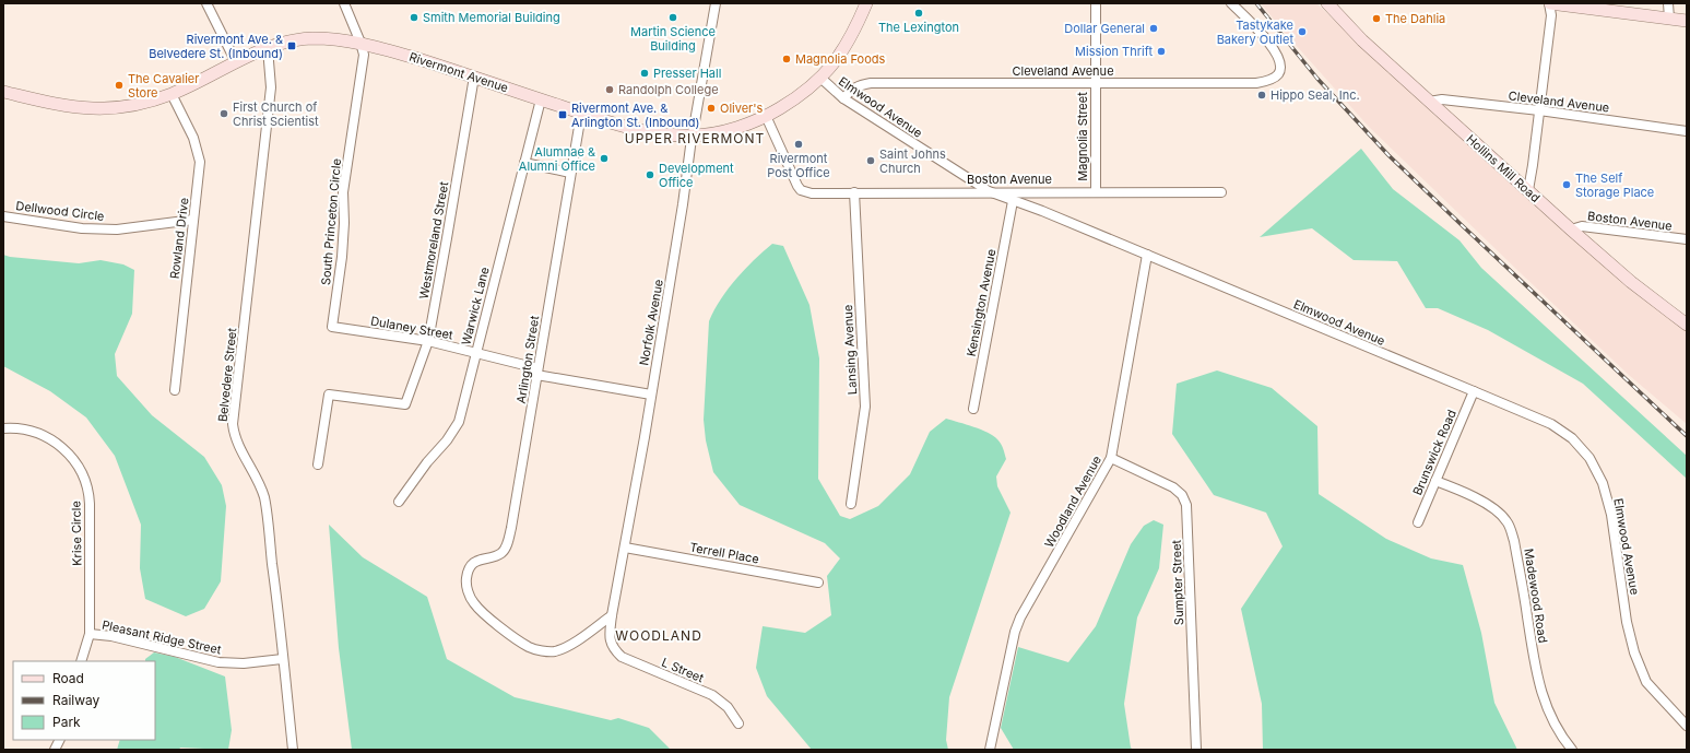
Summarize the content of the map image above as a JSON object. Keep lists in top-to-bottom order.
{
  "streets": {
    "main road": ["Rivermont Avenue", "Hollins Mill Road"],
    "street": [
      "Cleveland Avenue",
      "Elmwood Avenue",
      "Magnolia Street",
      "Boston Avenue",
      "Dellwood Circle",
      "South Princeton Circle",
      "Rowland Drive",
      "Westmoreland Street",
      "Kensington Avenue",
      "Warwick Lane",
      "Norfolk Avenue",
      "Dulaney Street",
      "Lansing Avenue",
      "Arlington Street",
      "Belvedere Street",
      "Brunswick Road",
      "Woodland Avenue",
      "Krise Circle",
      "Terrell Place",
      "Sumpter Street",
      "Madewood Road",
      "Pleasant Ridge Street",
      "L Street"
    ]
  },
  "crossings": [
    ["Cleveland Avenue", "Elmwood Avenue"],
    ["Cleveland Avenue", "Magnolia Street"],
    ["Cleveland Avenue", "Hollins Mill Road"],
    ["Rivermont Avenue", "Elmwood Avenue"],
    ["Rivermont Avenue", "Boston Avenue"],
    ["Rivermont Avenue", "South Princeton Circle"],
    ["Rivermont Avenue", "Rowland Drive"],
    ["Rivermont Avenue", "Westmoreland Street"],
    ["Rivermont Avenue", "Warwick Lane"],
    ["Rivermont Avenue", "Norfolk Avenue"],
    ["Rivermont Avenue", "Arlington Street"],
    ["Rivermont Avenue", "Belvedere Street"],
    ["Elmwood Avenue", "Boston Avenue"],
    ["Elmwood Avenue", "Kensington Avenue"],
    ["Elmwood Avenue", "Brunswick Road"],
    ["Elmwood Avenue", "Woodland Avenue"],
    ["Magnolia Street", "Boston Avenue"],
    ["Hollins Mill Road", "Boston Avenue"],
    ["Boston Avenue", "Lansing Avenue"],
    ["Dellwood Circle", "Rowland Drive"],
    ["South Princeton Circle", "Dulaney Street"],
    ["Westmoreland Street", "Dulaney Street"],
    ["Warwick Lane", "Dulaney Street"],
    ["Norfolk Avenue", "Dulaney Street"],
    ["Norfolk Avenue", "Arlington Street"],
    ["Norfolk Avenue", "Terrell Place"],
    ["Norfolk Avenue", "L Street"],
    ["Dulaney Street", "Arlington Street"],
    ["Belvedere Street", "Pleasant Ridge Street"],
    ["Brunswick Road", "Madewood Road"],
    ["Woodland Avenue", "Sumpter Street"],
    ["Krise Circle", "Pleasant Ridge Street"]
  ],
  "districts": ["UPPER RIVERMONT", "WOODLAND"],
  "places": {
    "other": [
      "The Lexington",
      "Smith Memorial Building",
      "Martin Science Building",
      "The Dahlia",
      "Dollar General",
      "Tastykake Bakery Outlet",
      "Mission Thrift",
      "Magnolia Foods",
      "Presser Hall",
      "The Cavalier Store",
      "Randolph College",
      "Hippo Seal, Inc.",
      "Oliver's",
      "First Church of Christ Scientist",
      "Rivermont Post Office",
      "Alumnae & Alumni Office",
      "Saint Johns Church",
      "Development Office",
      "The Self Storage Place"
    ],
    "transit": ["Rivermont Ave. & Belvedere St. (Inbound)", "Rivermont Ave. & Arlington St. (Inbound)"]
  },
  "legend": ["Road", "Railway", "Park"]
}
